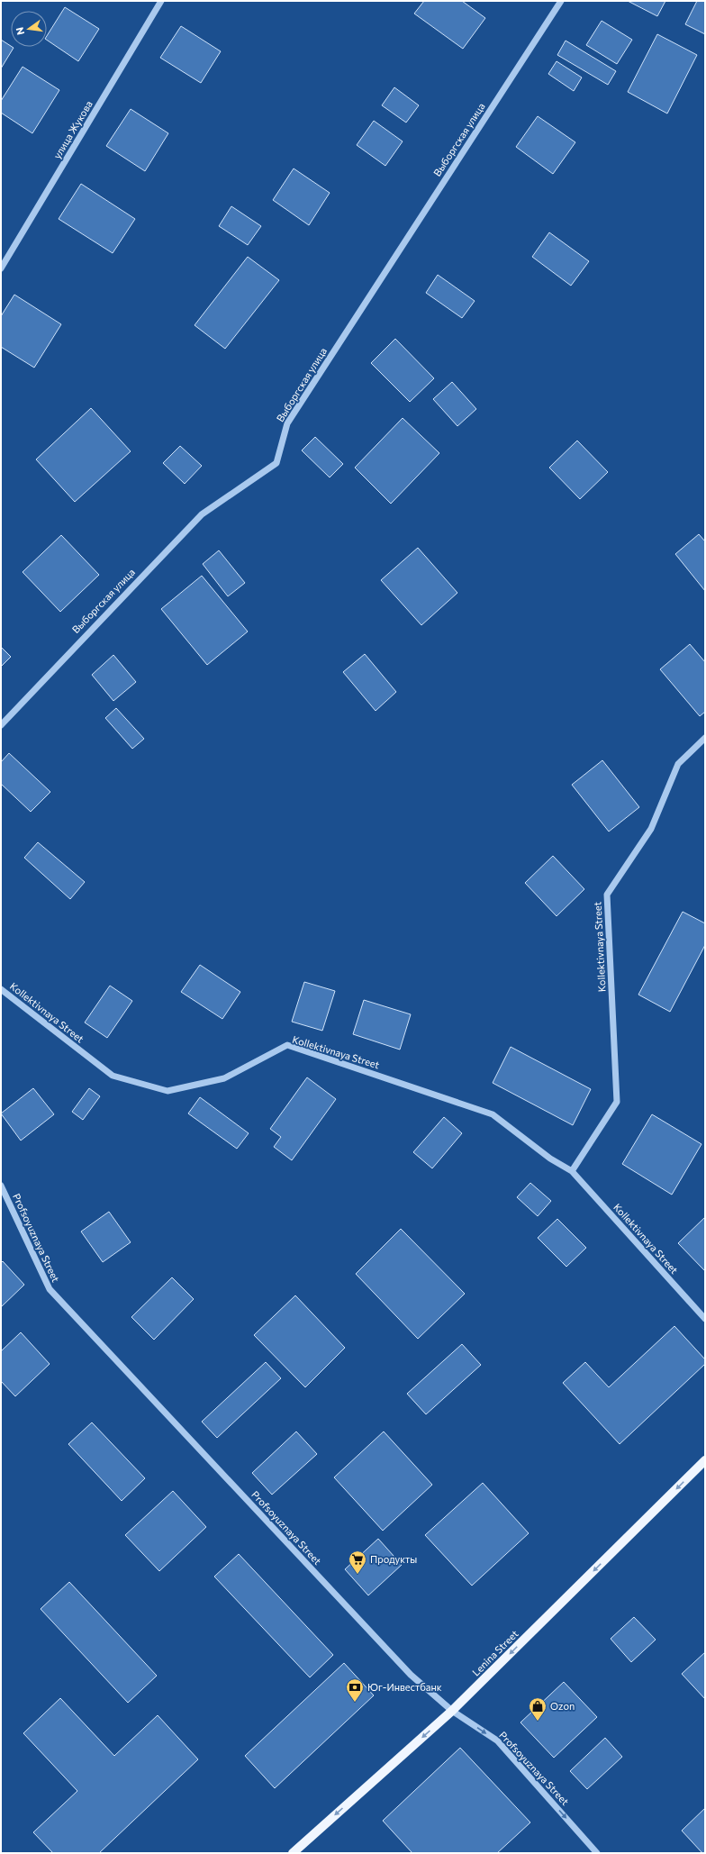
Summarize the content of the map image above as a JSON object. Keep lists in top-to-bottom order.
{
  "streets": {
    "main road": ["Lenina Street"],
    "street": [
      "улица Жукова",
      "Выборгская улица",
      "Kollektivnaya Street",
      "Profsoyuznaya Street"
    ]
  },
  "crossings": [
    ["Profsoyuznaya Street", "Lenina Street"]
  ],
  "one_way": ["Lenina Street"],
  "places": {
    "supermarket": ["Продукты"],
    "bank": ["Юг-Инвестбанк"],
    "shop": ["Ozon"]
  },
  "north": "left"
}
